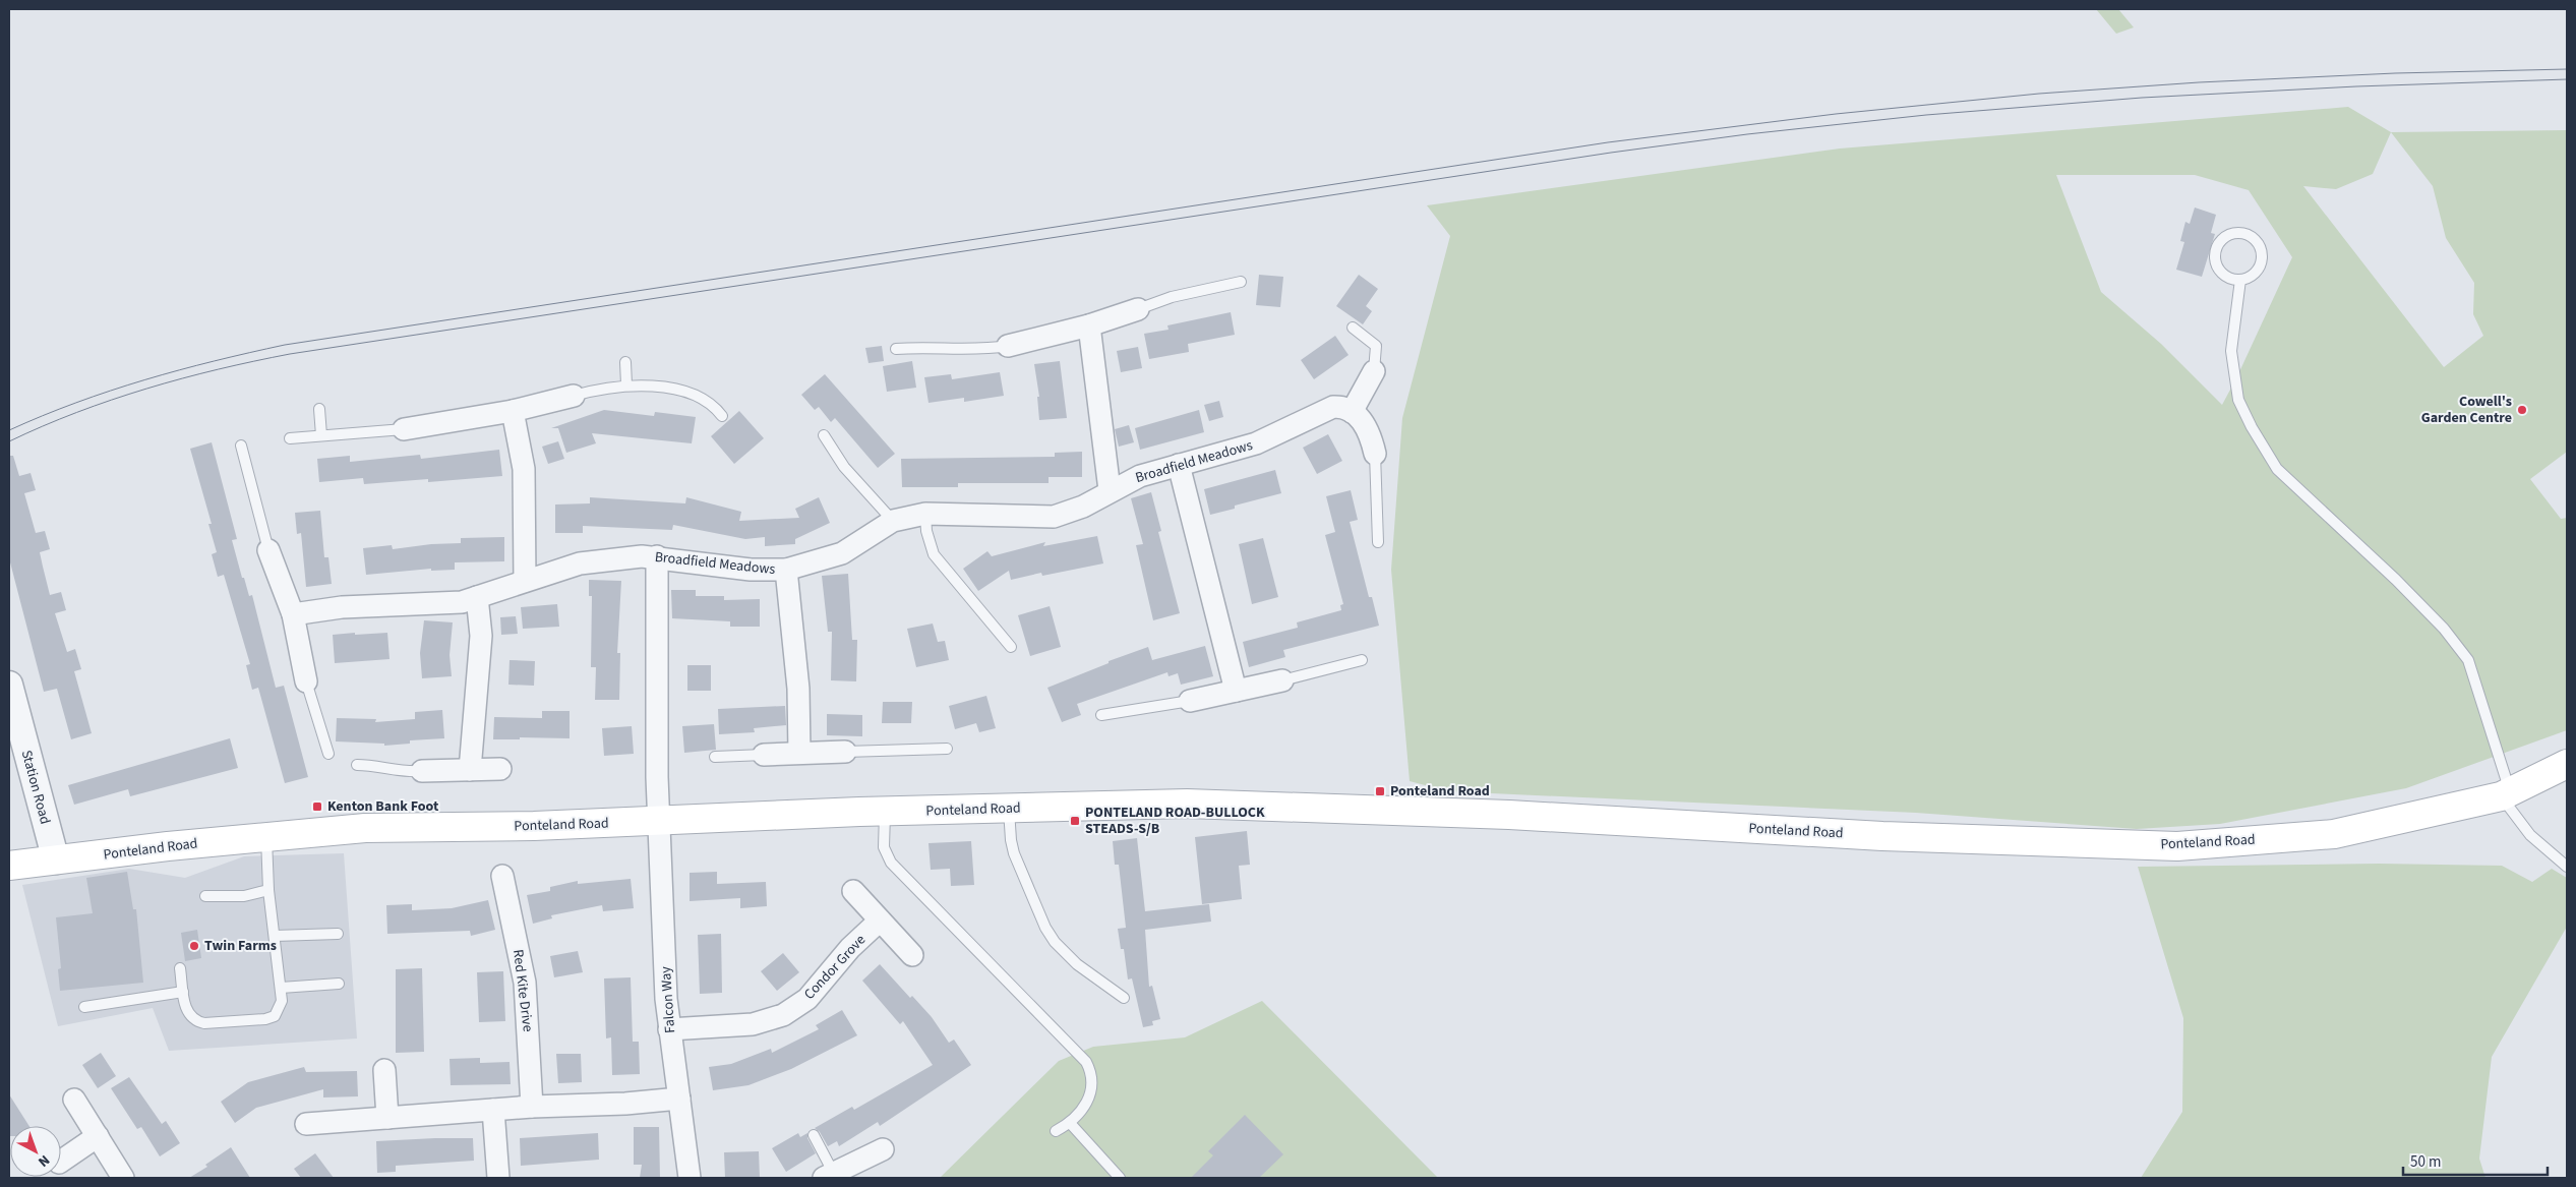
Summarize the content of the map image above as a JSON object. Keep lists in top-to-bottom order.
{
  "streets": {
    "main road": ["Ponteland Road"],
    "street": [
      "Broadfield Meadows",
      "Station Road",
      "Condor Grove",
      "Red Kite Drive",
      "Falcon Way"
    ]
  },
  "crossings": [
    ["Broadfield Meadows", "Falcon Way"],
    ["Station Road", "Ponteland Road"],
    ["Ponteland Road", "Falcon Way"],
    ["Condor Grove", "Falcon Way"]
  ],
  "places": {
    "other": ["Cowell's Garden Centre", "Twin Farms"],
    "transit": ["Ponteland Road", "Kenton Bank Foot", "PONTELAND ROAD-BULLOCK STEADS-S/B"]
  },
  "scale_bar": "50 m",
  "north": "bottom right"
}
